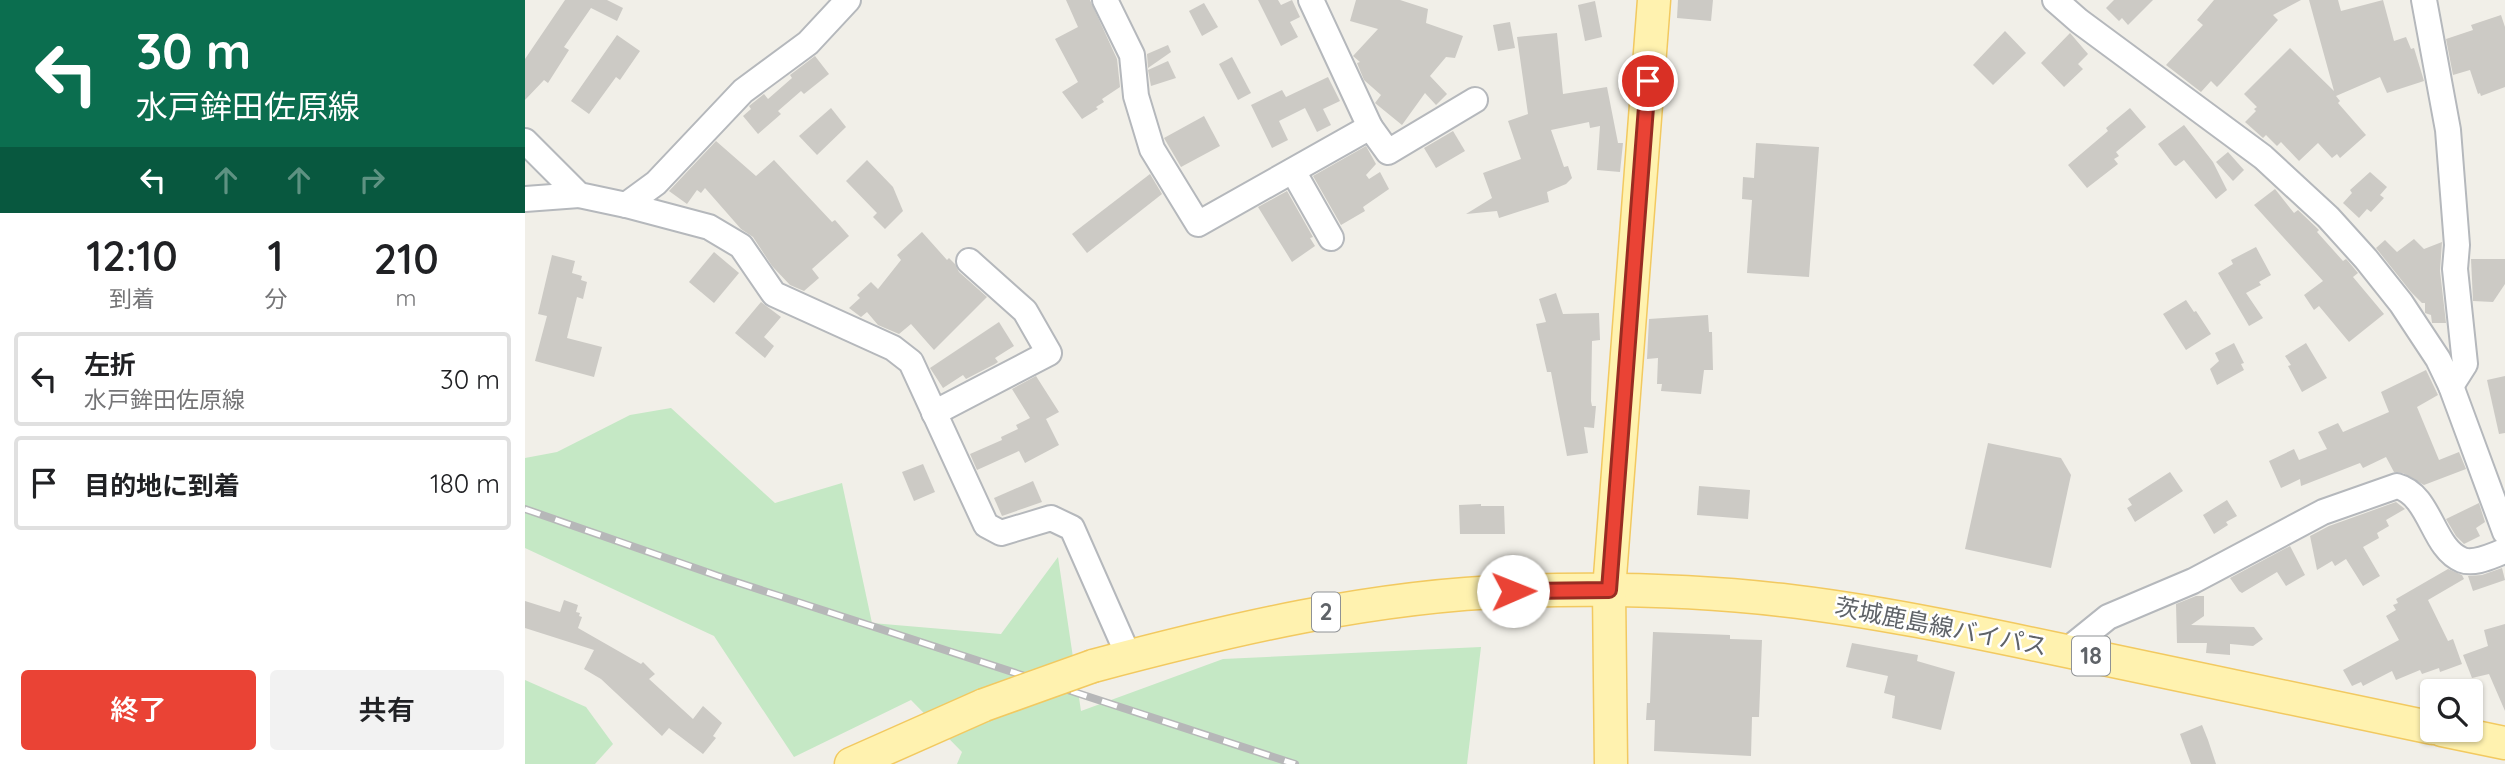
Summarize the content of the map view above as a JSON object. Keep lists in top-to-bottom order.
{
  "streets": {
    "main road": ["2", "茨城鹿島線バイパス", "18"]
  },
  "crossings": [
    ["2", "茨城鹿島線バイパス"]
  ],
  "page": {
    "turn": ["30 m", "水戸鉾田佐原線"],
    "eta": [
      "12:10",
      "到着",
      "1",
      "分",
      "210",
      "m"
    ],
    "list": [
      {
        "name": "左折",
        "note": "水戸鉾田佐原線",
        "value": "30 m"
      },
      {
        "name": "目的地に到着",
        "value": "180 m"
      }
    ],
    "buttons": ["終了", "共有"]
  }
}
